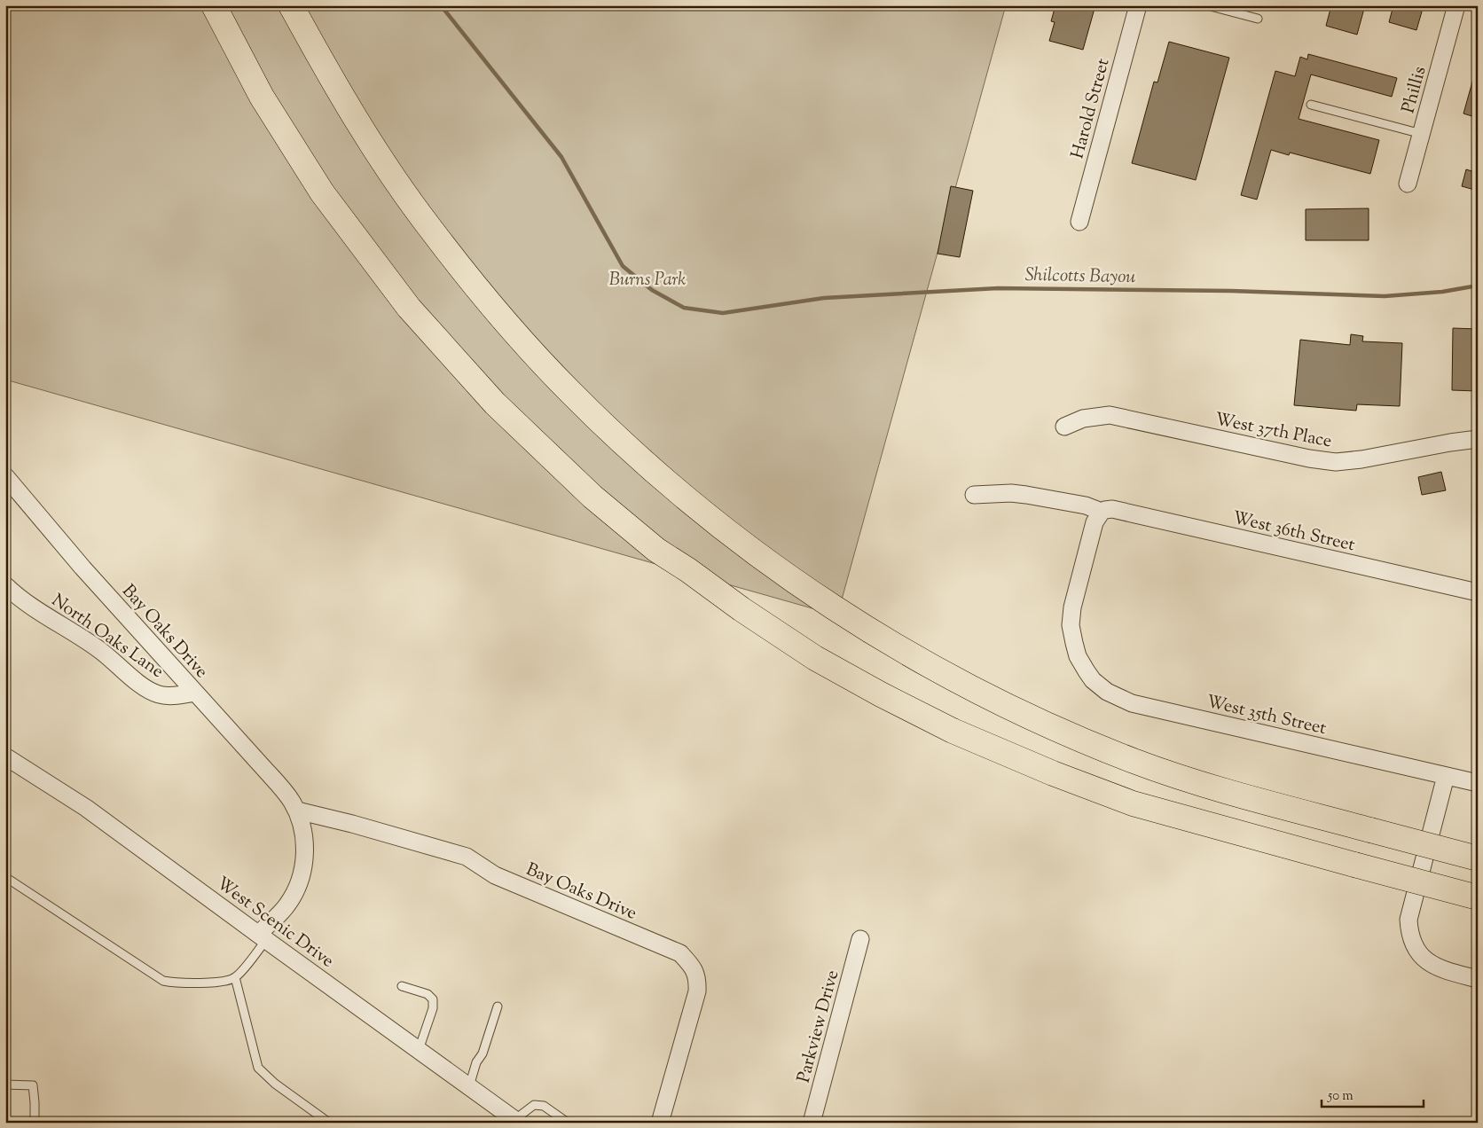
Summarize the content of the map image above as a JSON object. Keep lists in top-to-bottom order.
{
  "streets": {
    "street": [
      "Phillis",
      "Harold Street",
      "West 37th Place",
      "West 36th Street",
      "Bay Oaks Drive",
      "North Oaks Lane",
      "West 35th Street",
      "West Scenic Drive",
      "Parkview Drive"
    ]
  },
  "crossings": [
    ["West 36th Street", "West 35th Street"],
    ["Bay Oaks Drive", "North Oaks Lane"],
    ["Bay Oaks Drive", "West Scenic Drive"]
  ],
  "water": ["Shilcotts Bayou"],
  "parks": ["Burns Park"],
  "scale_bar": "50 m"
}
